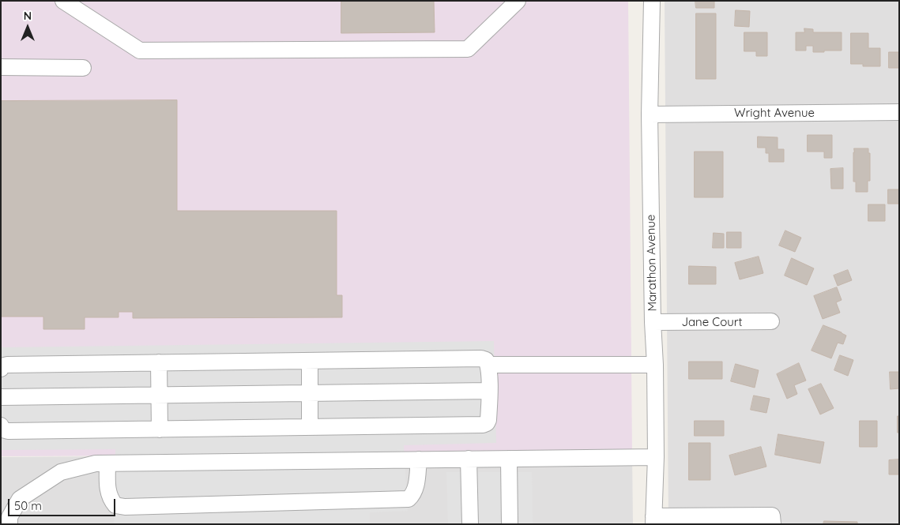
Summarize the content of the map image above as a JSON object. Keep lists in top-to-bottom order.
{
  "streets": {
    "street": ["Wright Avenue", "Marathon Avenue", "Jane Court"]
  },
  "crossings": [
    ["Wright Avenue", "Marathon Avenue"],
    ["Marathon Avenue", "Jane Court"]
  ],
  "scale_bar": "50 m",
  "north": "top"
}
